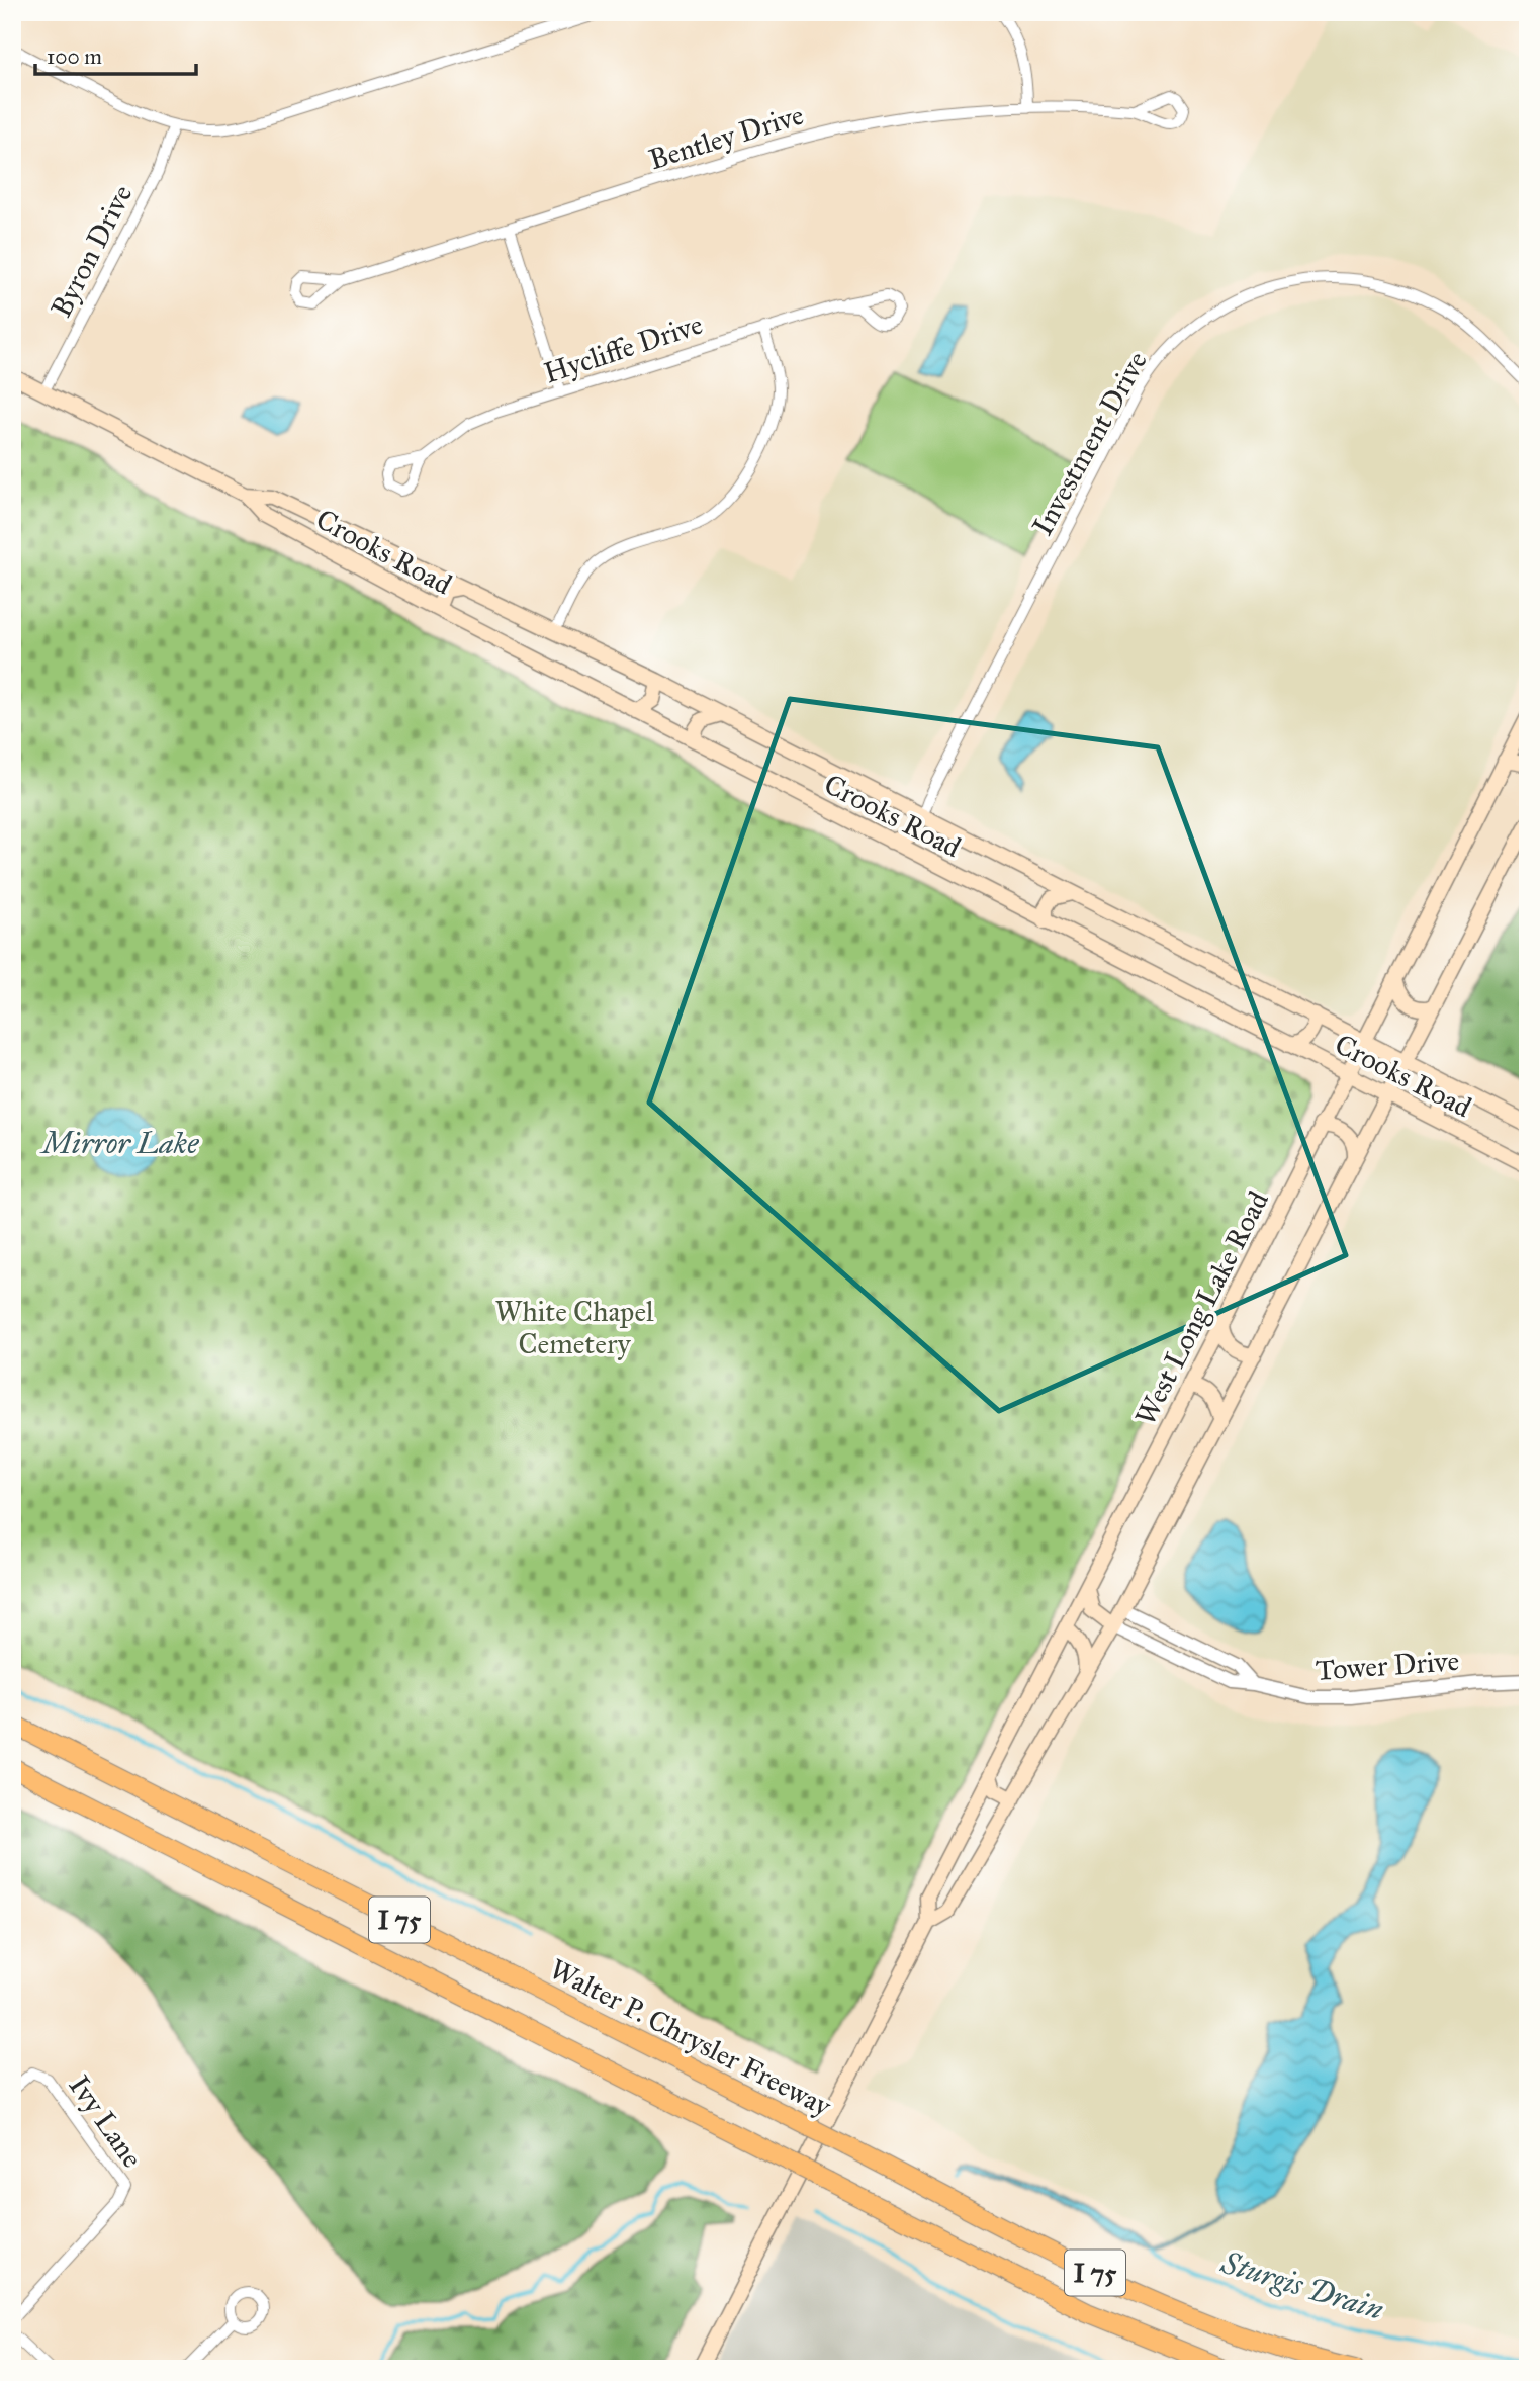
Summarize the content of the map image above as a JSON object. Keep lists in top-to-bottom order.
{
  "streets": {
    "highway": ["I 75", "Walter P. Chrysler Freeway"],
    "main road": ["Crooks Road", "West Long Lake Road"],
    "street": [
      "Bentley Drive",
      "Byron Drive",
      "Hycliffe Drive",
      "Investment Drive",
      "Tower Drive",
      "Ivy Lane"
    ]
  },
  "crossings": [
    ["Byron Drive", "Crooks Road"],
    ["Investment Drive", "Crooks Road"],
    ["Crooks Road", "West Long Lake Road"],
    ["West Long Lake Road", "Tower Drive"]
  ],
  "water": ["Mirror Lake", "Sturgis Drain"],
  "parks": ["White Chapel Cemetery"],
  "scale_bar": "100 m"
}
